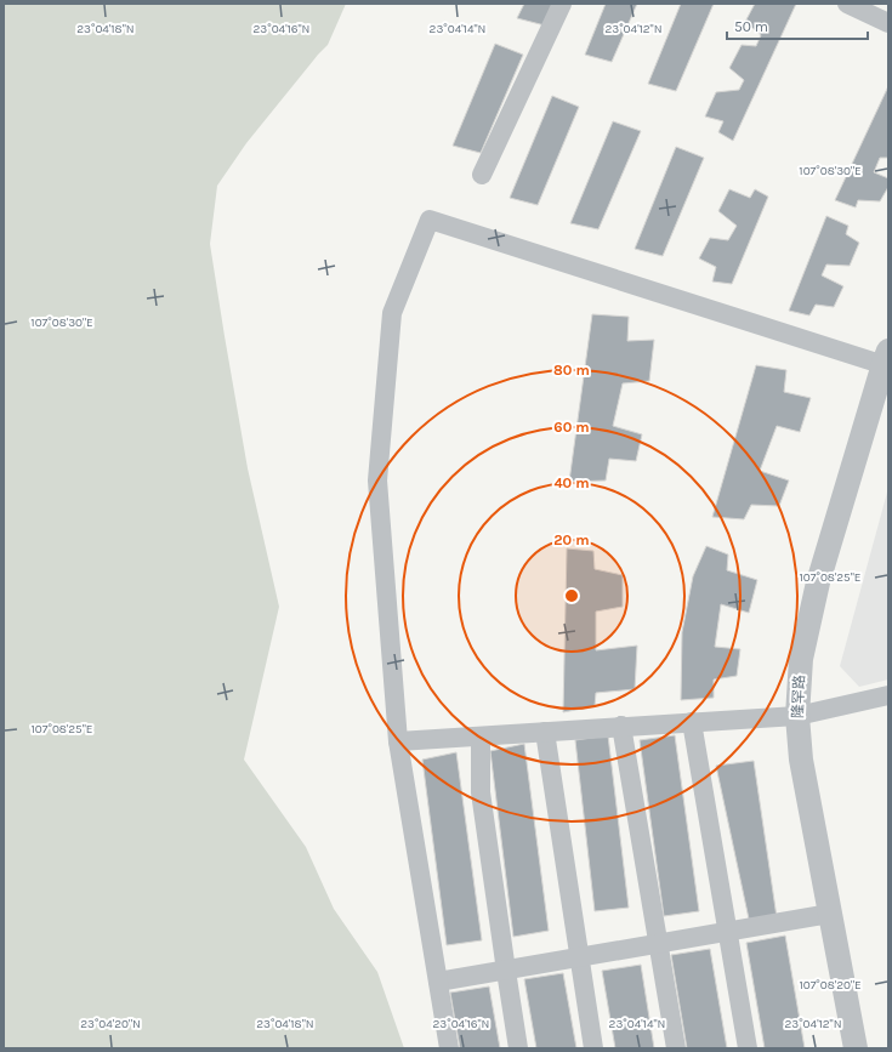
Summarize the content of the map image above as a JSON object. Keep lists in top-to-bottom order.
{
  "streets": {
    "street": ["隆罕路"]
  },
  "scale_bar": "50 m",
  "coordinates": [
    "23°04'18\"N",
    "23°04'16\"N",
    "23°04'14\"N",
    "23°04'12\"N",
    "107°08'30\"E",
    "107°08'25\"E",
    "107°08'20\"E",
    "23°04'20\"N"
  ],
  "rings": [
    "80 m",
    "60 m",
    "40 m",
    "20 m"
  ]
}
